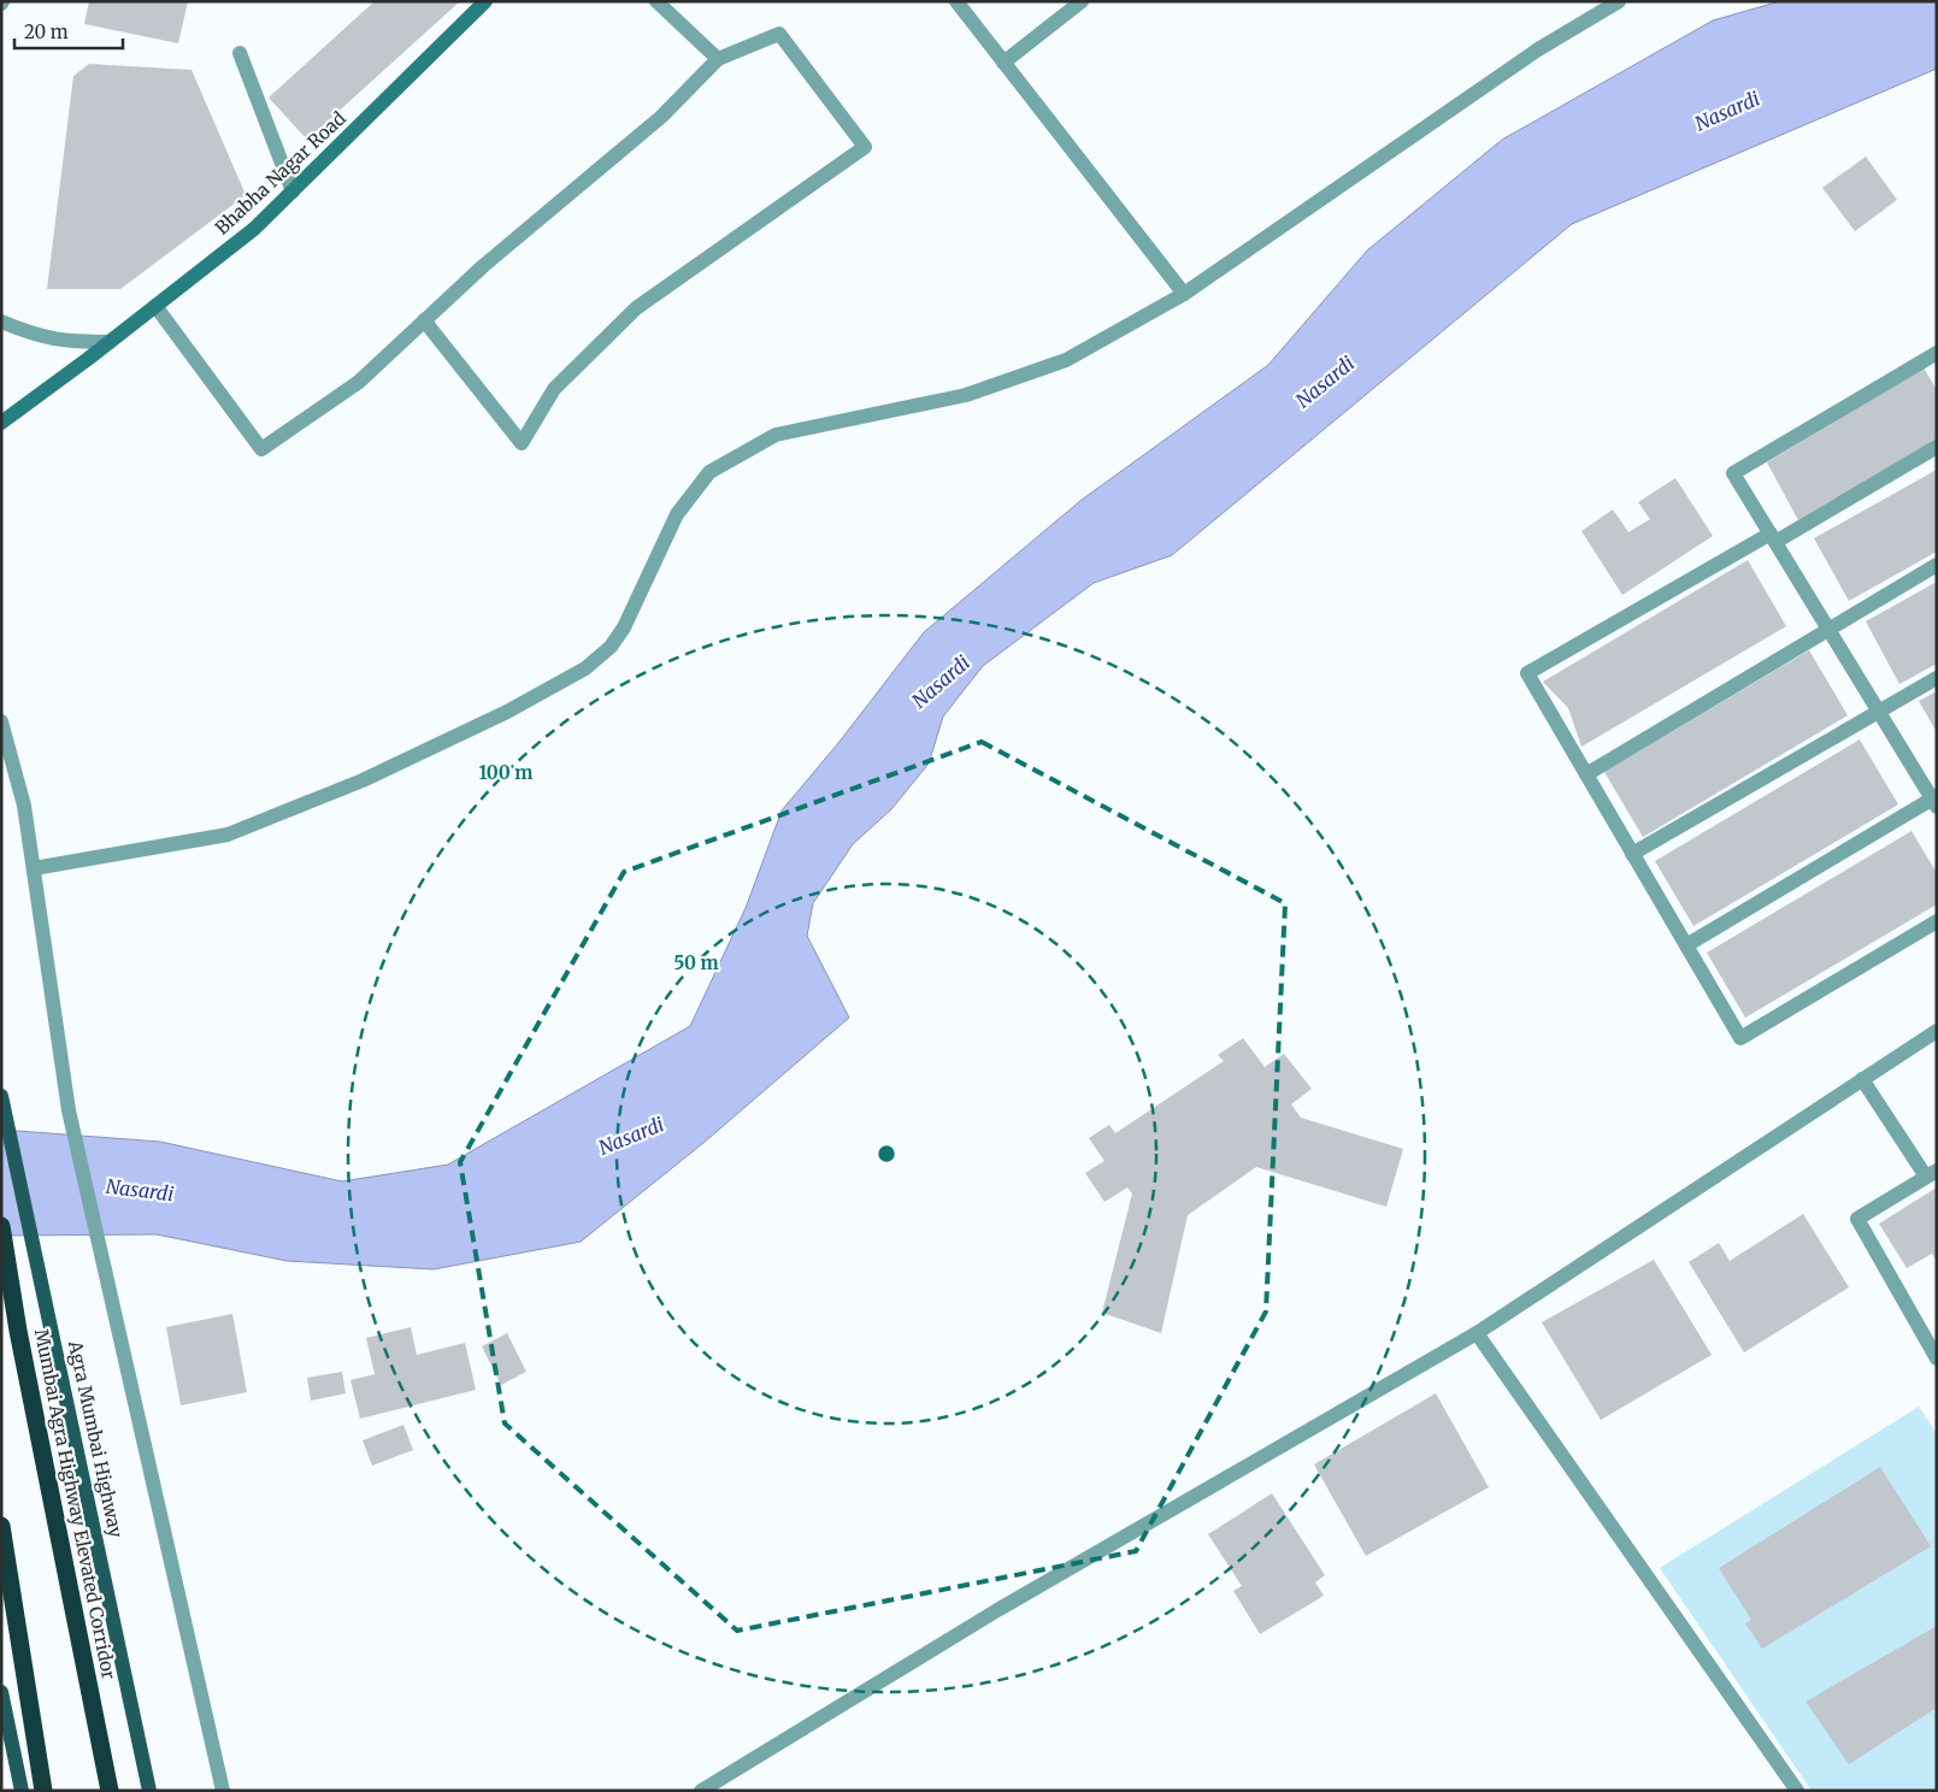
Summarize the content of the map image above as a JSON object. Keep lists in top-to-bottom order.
{
  "streets": {
    "highway": ["Mumbai Agra Highway Elevated Corridor"],
    "main road": ["Bhabha Nagar Road", "Agra Mumbai Highway"]
  },
  "water": ["Nasardi"],
  "scale_bar": "20 m",
  "rings": ["100 m", "50 m"]
}
